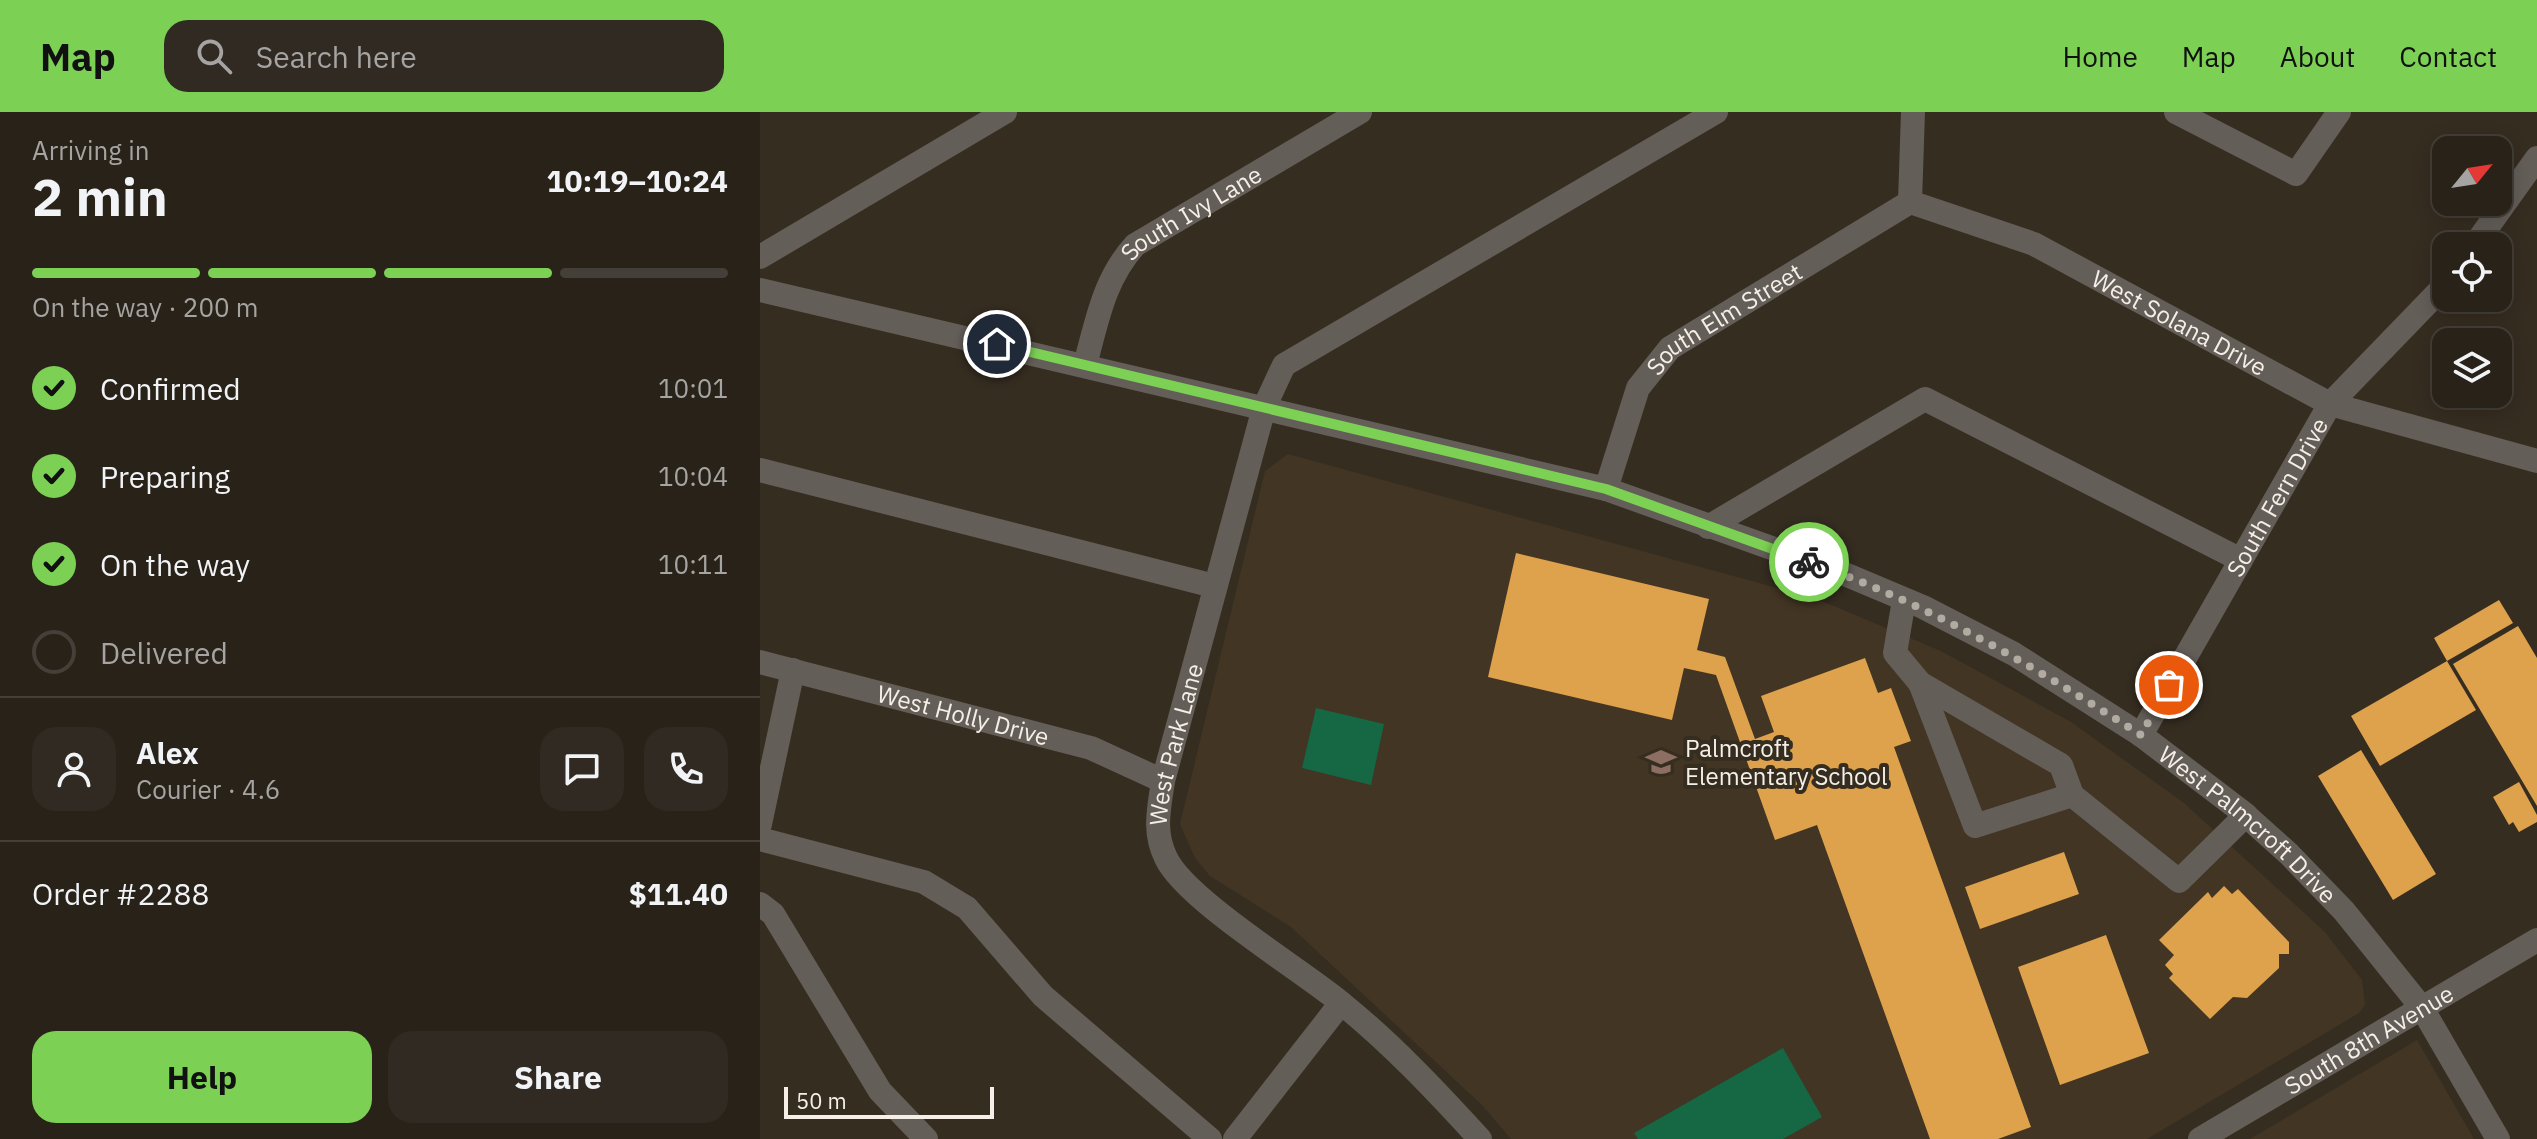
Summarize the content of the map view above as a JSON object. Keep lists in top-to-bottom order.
{
  "streets": {
    "street": [
      "South Ivy Lane",
      "South Elm Street",
      "West Solana Drive",
      "South Fern Drive",
      "West Holly Drive",
      "West Park Lane",
      "West Palmcroft Drive",
      "South 8th Avenue"
    ]
  },
  "crossings": [
    ["South Ivy Lane", "West Palmcroft Drive"],
    ["South Elm Street", "West Solana Drive"],
    ["South Elm Street", "West Palmcroft Drive"],
    ["West Solana Drive", "South Fern Drive"],
    ["South Fern Drive", "West Palmcroft Drive"],
    ["West Holly Drive", "West Park Lane"],
    ["West Park Lane", "West Palmcroft Drive"],
    ["West Palmcroft Drive", "South 8th Avenue"]
  ],
  "places": {
    "school or university": ["Palmcroft Elementary School"]
  },
  "scale_bar": "50 m",
  "north": "top right",
  "page": {
    "header": "Map",
    "search": "Search here",
    "nav": [
      "Home",
      "Map",
      "About",
      "Contact"
    ],
    "heading": ["2 min", "Arriving in", "10:19–10:24"],
    "panel": [
      "Alex",
      "Courier · 4.6",
      "Order #2288",
      "$11.40"
    ],
    "bar": "On the way · 200 m",
    "list": [
      ["Confirmed", "10:01"],
      ["Preparing", "10:04"],
      ["On the way", "10:11"],
      "Delivered"
    ],
    "buttons": ["Help", "Share"],
    "scale": "50 m"
  }
}
